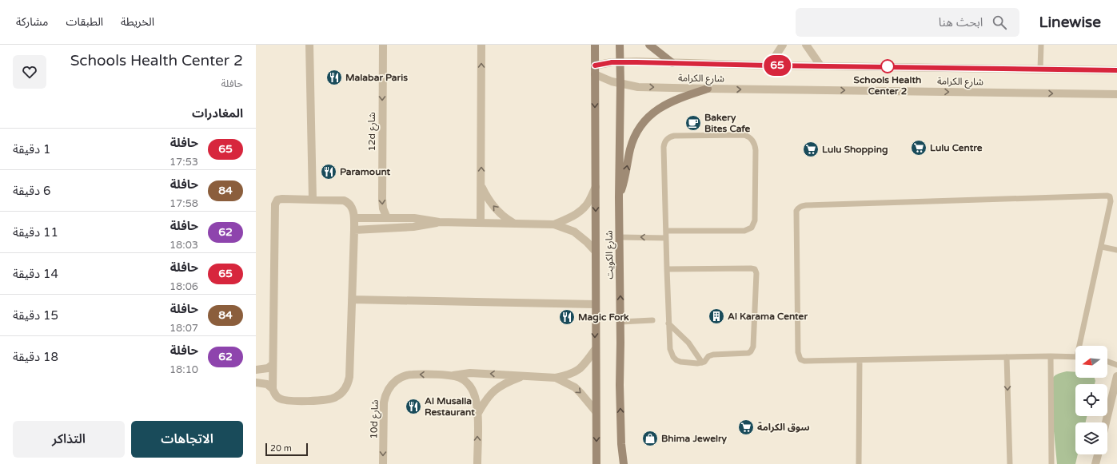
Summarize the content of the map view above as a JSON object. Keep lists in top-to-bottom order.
{
  "streets": {
    "main road": ["شارع الكويت"],
    "street": ["شارع الكرامة", "12d شارع", "10d شارع"]
  },
  "crossings": [
    ["شارع الكرامة", "شارع الكويت"],
    ["شارع الكويت", "10d شارع"]
  ],
  "places": {
    "other": ["Schools Health Center 2"],
    "restaurant": [
      "Malabar Paris",
      "Paramount",
      "Magic Fork",
      "Al Musalla Restaurant"
    ],
    "cafe": ["Bakery Bites Cafe"],
    "supermarket": ["Lulu Centre", "Lulu Shopping", "سوق الكرامة"],
    "building": ["Al Karama Center"],
    "shop": ["Bhima Jewelry"]
  },
  "lines": ["bus line 65"],
  "scale_bar": "20 m",
  "north": "left",
  "page": {
    "header": "Linewise",
    "search": "ابحث هنا",
    "nav": ["الخريطة", "الطبقات", "مشاركة"],
    "on_map": "65",
    "heading": [
      ["Schools Health Center 2", "حافلة"],
      "المغادرات"
    ],
    "list": [
      {
        "mark": "65",
        "name": "حافلة",
        "note": "17:53",
        "value": "1 دقيقة"
      },
      {
        "mark": "84",
        "name": "حافلة",
        "note": "17:58",
        "value": "6 دقيقة"
      },
      {
        "mark": "62",
        "name": "حافلة",
        "note": "18:03",
        "value": "11 دقيقة"
      },
      {
        "mark": "65",
        "name": "حافلة",
        "note": "18:06",
        "value": "14 دقيقة"
      },
      {
        "mark": "84",
        "name": "حافلة",
        "note": "18:07",
        "value": "15 دقيقة"
      },
      {
        "mark": "62",
        "name": "حافلة",
        "note": "18:10",
        "value": "18 دقيقة"
      }
    ],
    "buttons": ["الاتجاهات", "التذاكر"],
    "scale": "20 m"
  }
}
